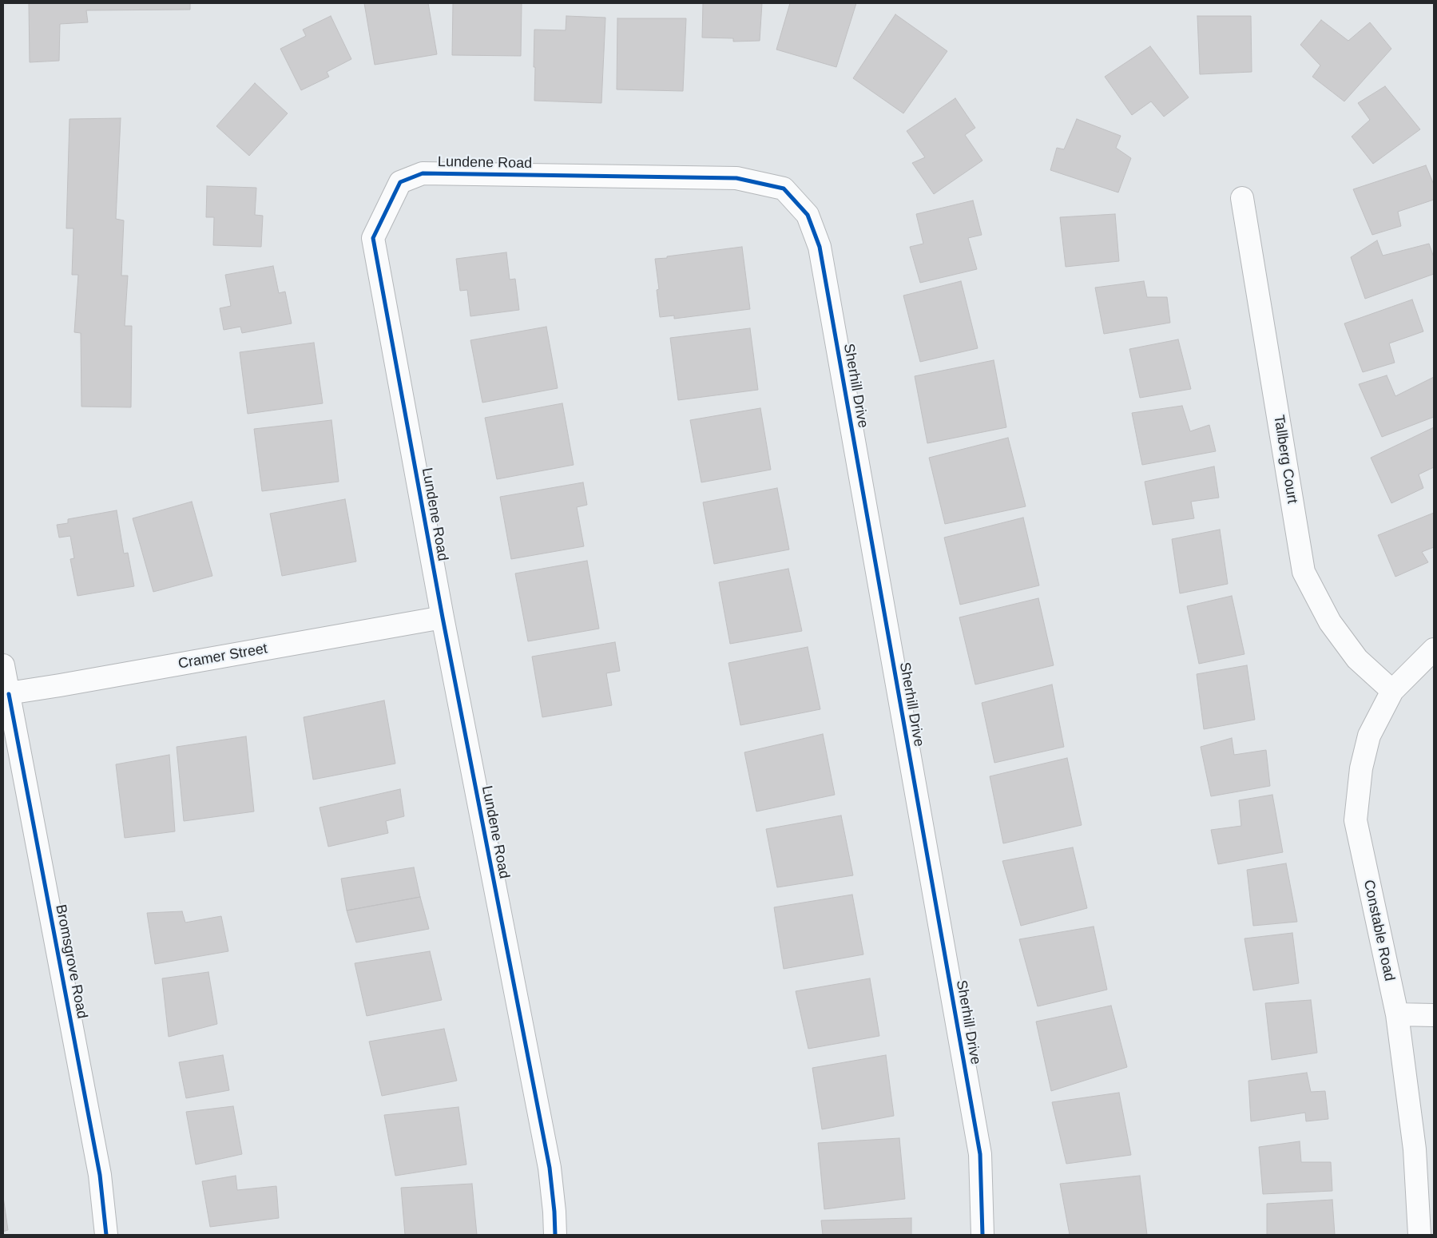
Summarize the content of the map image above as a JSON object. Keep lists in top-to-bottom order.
{
  "streets": {
    "street": [
      "Lundene Road",
      "Sherhill Drive",
      "Tallberg Court",
      "Cramer Street",
      "Constable Road",
      "Bromsgrove Road"
    ]
  },
  "crossings": [
    ["Lundene Road", "Sherhill Drive"],
    ["Lundene Road", "Cramer Street"],
    ["Tallberg Court", "Constable Road"],
    ["Cramer Street", "Bromsgrove Road"]
  ]
}
